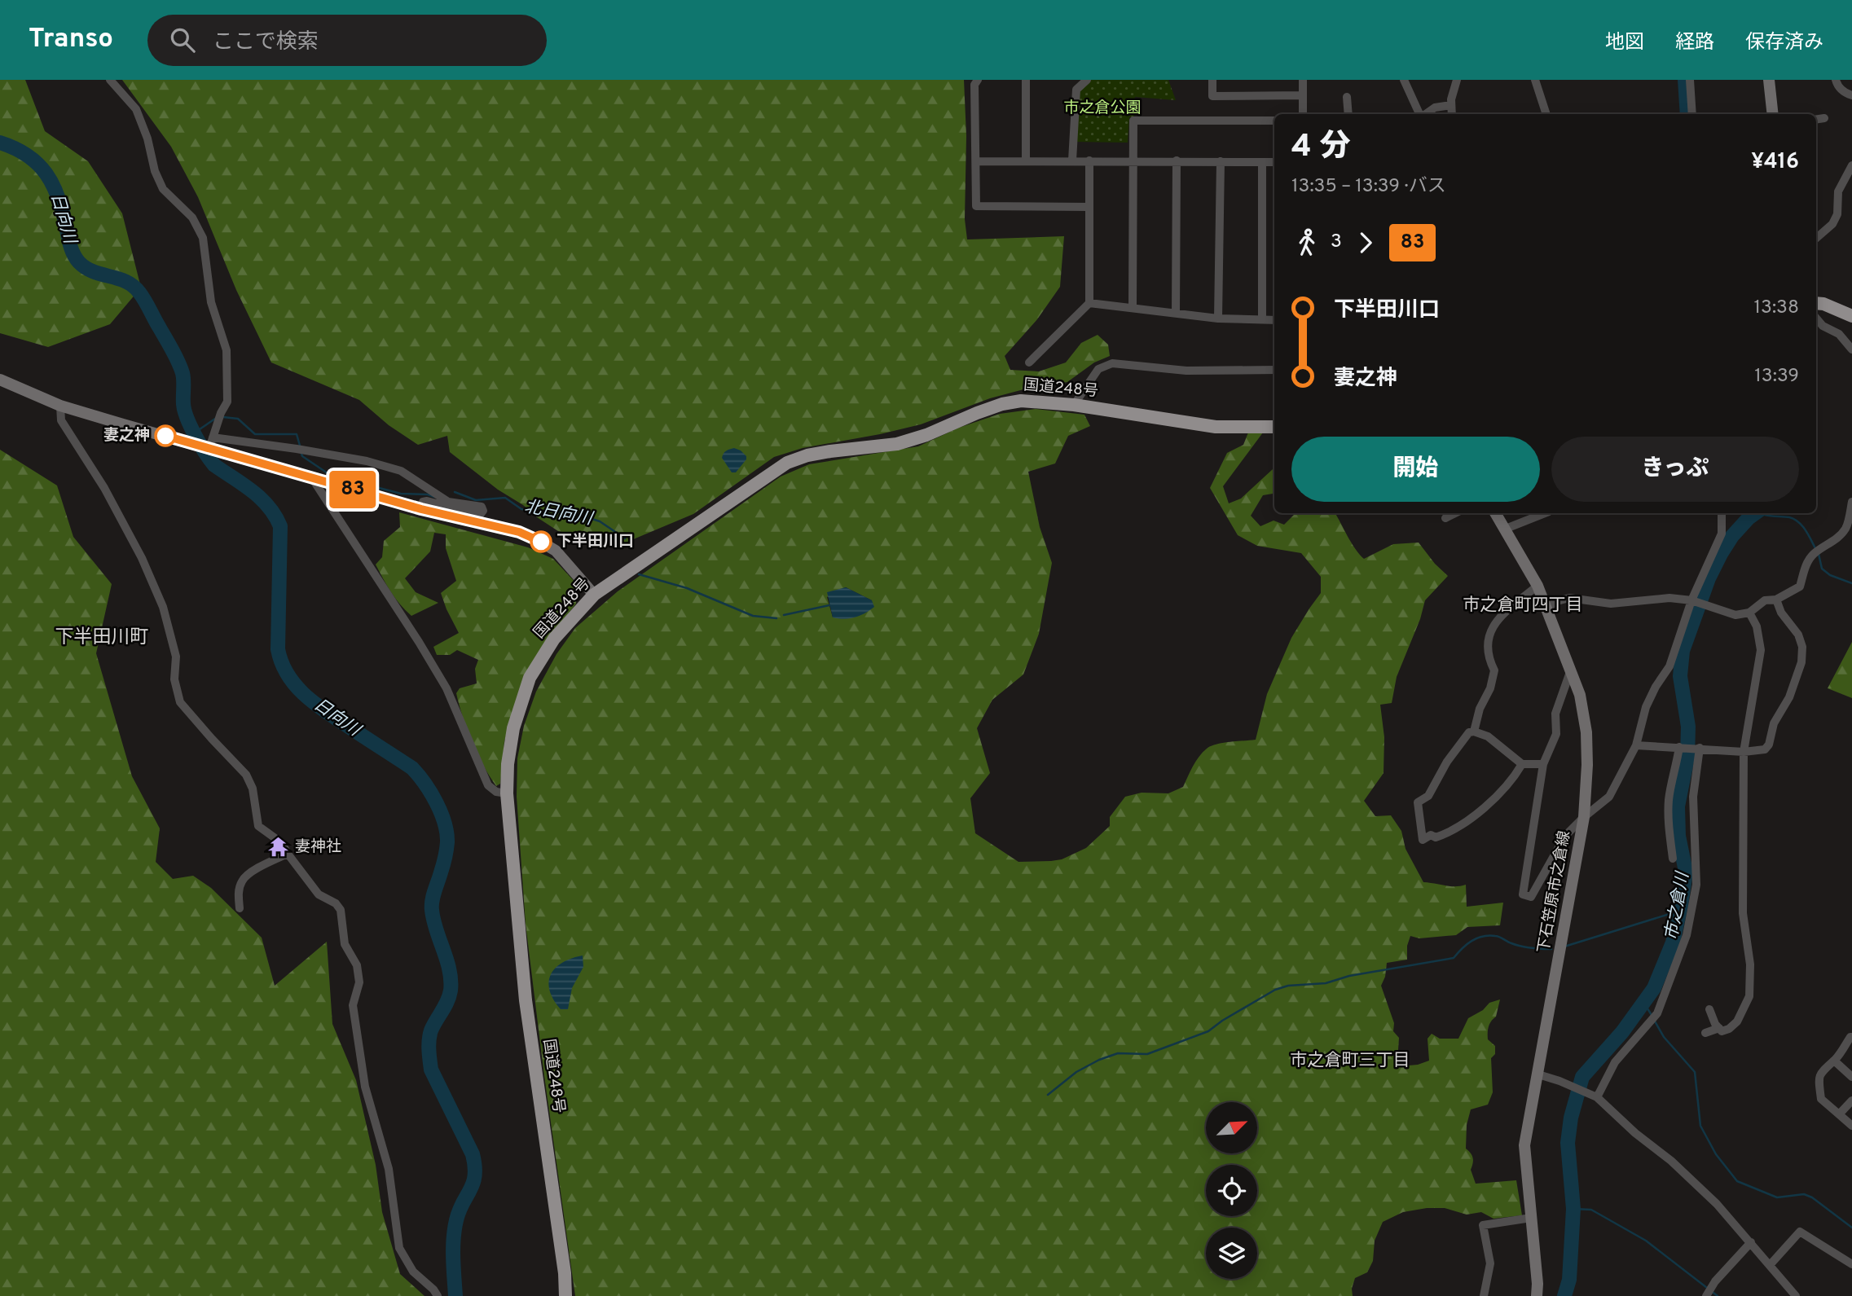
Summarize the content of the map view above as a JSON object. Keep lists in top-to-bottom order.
{
  "streets": {
    "highway": ["国道248号"],
    "main road": ["下石笠原市之倉線"]
  },
  "districts": ["市之倉町四丁目", "下半田川町", "市之倉町三丁目"],
  "water": ["日向川", "北日向川", "市之倉川"],
  "parks": ["市之倉公園"],
  "places": {
    "other": ["妻之神", "下半田川口"],
    "temple": ["妻神社"]
  },
  "lines": ["bus line 83"],
  "north": "top right",
  "page": {
    "header": "Transo",
    "search": "ここで検索",
    "nav": ["地図", "経路", "保存済み"],
    "on_map": "83",
    "heading": ["4 分", "13:35 – 13:39 · バス", "¥416"],
    "legs": ["3", "83"],
    "list": [
      {
        "name": "下半田川口",
        "value": "13:38"
      },
      {
        "name": "妻之神",
        "value": "13:39"
      }
    ],
    "buttons": ["開始", "きっぷ"]
  }
}
